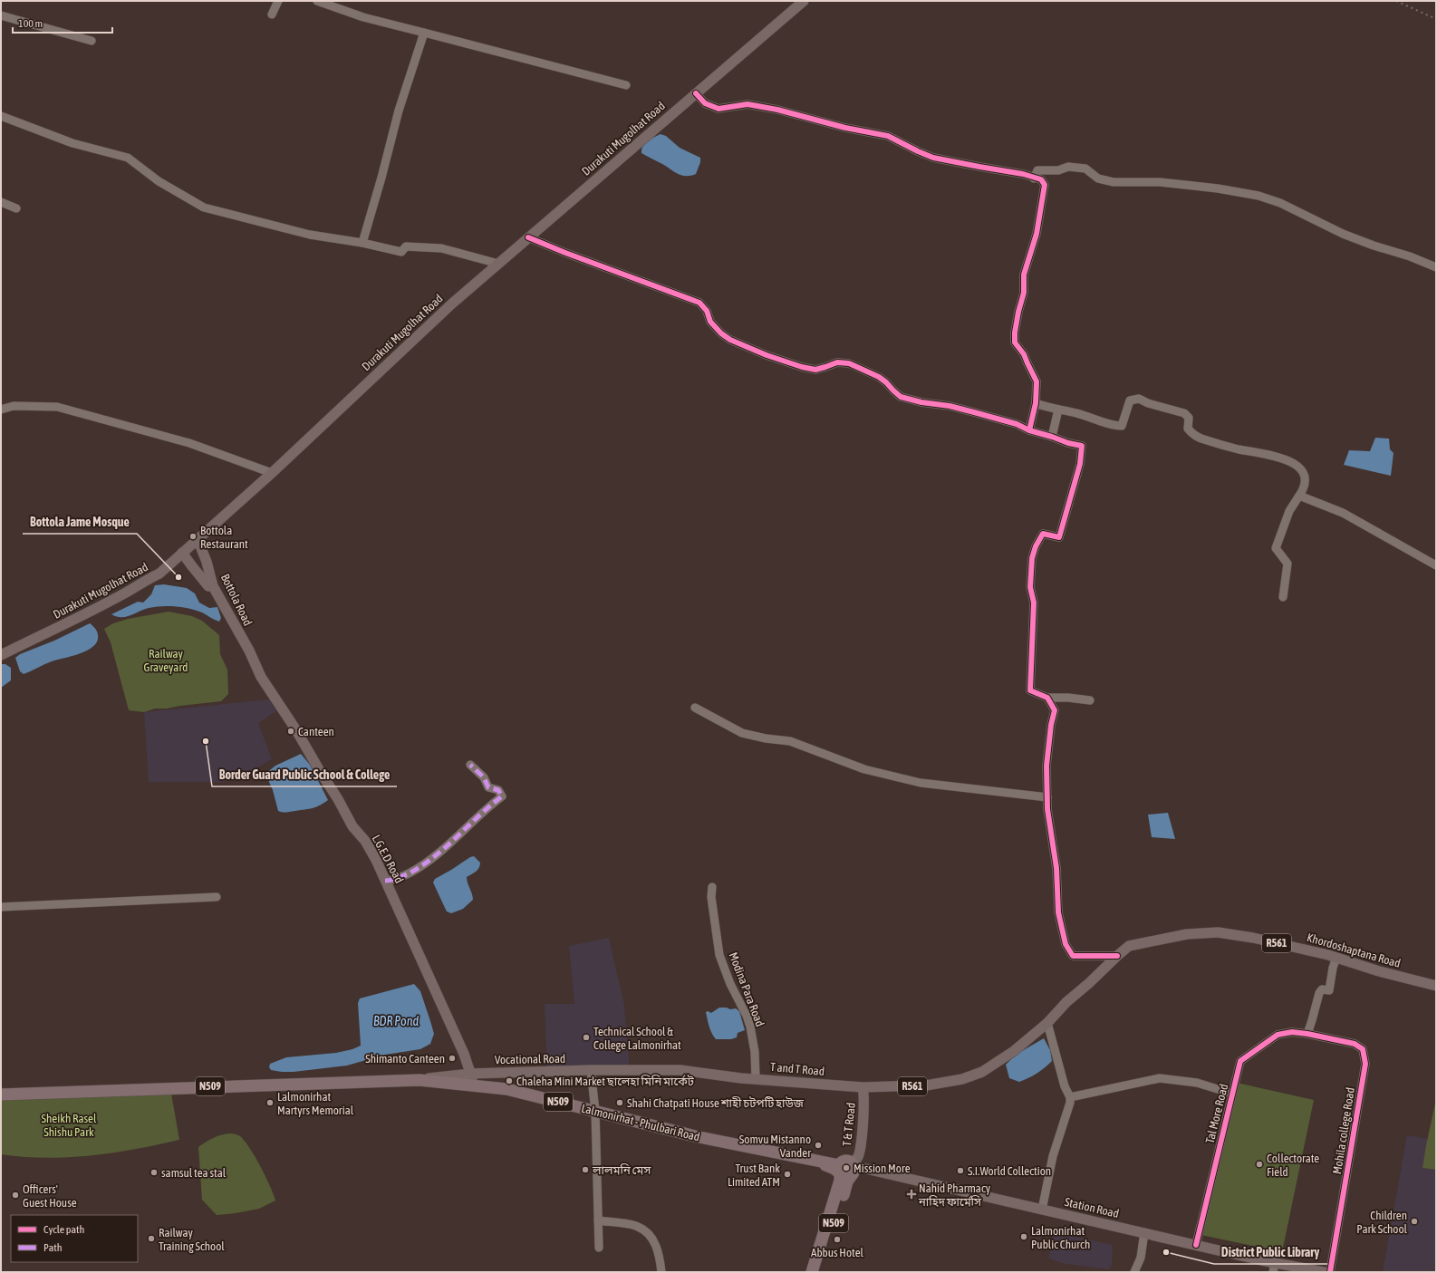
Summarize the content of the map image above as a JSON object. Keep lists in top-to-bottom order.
{
  "streets": {
    "highway": ["N509", "Lalmonirhat - Phulbari Road"],
    "main road": [
      "Durakuti Mugolhat Road",
      "Bottola Road",
      "L.G.E.D Road",
      "R561",
      "Khordoshaptana Road",
      "Vocational Road",
      "T and T Road",
      "T & T Road",
      "Station Road"
    ],
    "street": ["Modina Para Road", "Tal More Road", "Mohila college Road"]
  },
  "crossings": [
    ["Durakuti Mugolhat Road", "Bottola Road"],
    ["Bottola Road", "L.G.E.D Road"],
    ["L.G.E.D Road", "Vocational Road"],
    ["L.G.E.D Road", "Lalmonirhat - Phulbari Road"],
    ["R561", "Khordoshaptana Road"],
    ["R561", "T and T Road"],
    ["Modina Para Road", "T and T Road"],
    ["Vocational Road", "T and T Road"],
    ["Vocational Road", "N509"],
    ["Vocational Road", "Lalmonirhat - Phulbari Road"],
    ["T and T Road", "T & T Road"],
    ["N509", "Lalmonirhat - Phulbari Road"],
    ["N509", "T & T Road"],
    ["N509", "Station Road"],
    ["Tal More Road", "Mohila college Road"],
    ["Tal More Road", "Station Road"],
    ["Lalmonirhat - Phulbari Road", "T & T Road"],
    ["Lalmonirhat - Phulbari Road", "Station Road"],
    ["T & T Road", "Station Road"]
  ],
  "water": ["BDR Pond"],
  "parks": ["Railway Graveyard", "Sheikh Rasel Shishu Park"],
  "places": {
    "other": [
      "Bottola Restaurant",
      "Bottola Jame Mosque",
      "Canteen",
      "Border Guard Public School & College",
      "Technical School & College Lalmonirhat",
      "Shimanto Canteen",
      "Chaleha Mini Market ছালেহা মিনি মার্কেট",
      "Lalmonirhat Martyrs Memorial",
      "Shahi Chatpati House শাহী চটপটি হাউজ",
      "Somvu Mistanno Vander",
      "Collectorate Field",
      "Mission More",
      "লালমনি মেস",
      "S.I.World Collection",
      "samsul tea stal",
      "Trust Bank Limited ATM",
      "Officers' Guest House",
      "Children Park School",
      "Lalmonirhat Public Church",
      "Railway Training School",
      "Abbus Hotel",
      "District Public Library"
    ],
    "health": ["Nahid Pharmacy নাহিদ ফার্মেসি"]
  },
  "legend": ["Cycle path", "Path"],
  "scale_bar": "100 m"
}
